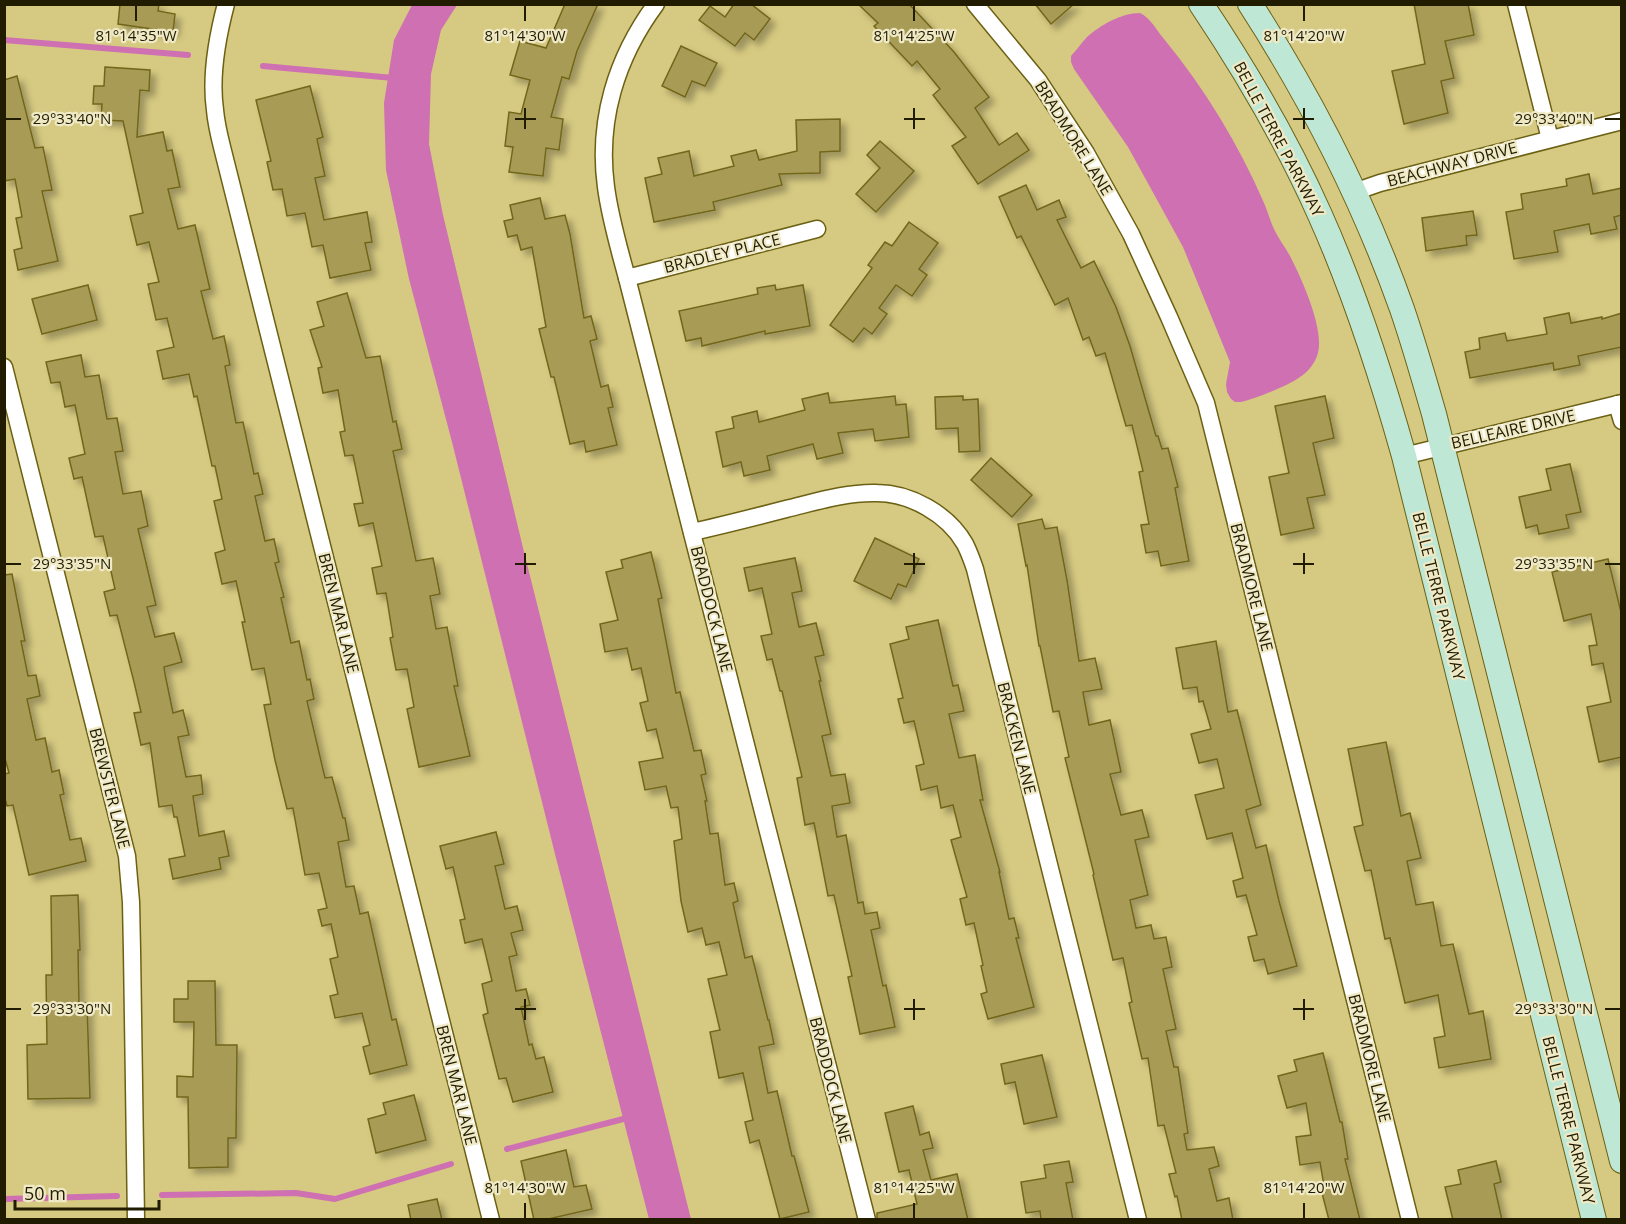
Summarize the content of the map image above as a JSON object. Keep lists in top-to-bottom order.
{
  "streets": {
    "main road": ["BELLE TERRE PARKWAY"],
    "street": [
      "BRADMORE LANE",
      "BEACHWAY DRIVE",
      "BRADLEY PLACE",
      "BELLEAIRE DRIVE",
      "BRADDOCK LANE",
      "BREN MAR LANE",
      "BRACKEN LANE",
      "BREWSTER LANE"
    ]
  },
  "crossings": [
    ["BELLE TERRE PARKWAY", "BELLEAIRE DRIVE"],
    ["BRADLEY PLACE", "BRADDOCK LANE"],
    ["BRADDOCK LANE", "BRACKEN LANE"]
  ],
  "scale_bar": "50 m",
  "coordinates": [
    "81°14'35\"W",
    "81°14'30\"W",
    "81°14'25\"W",
    "81°14'20\"W",
    "29°33'40\"N",
    "29°33'35\"N",
    "29°33'30\"N"
  ]
}
